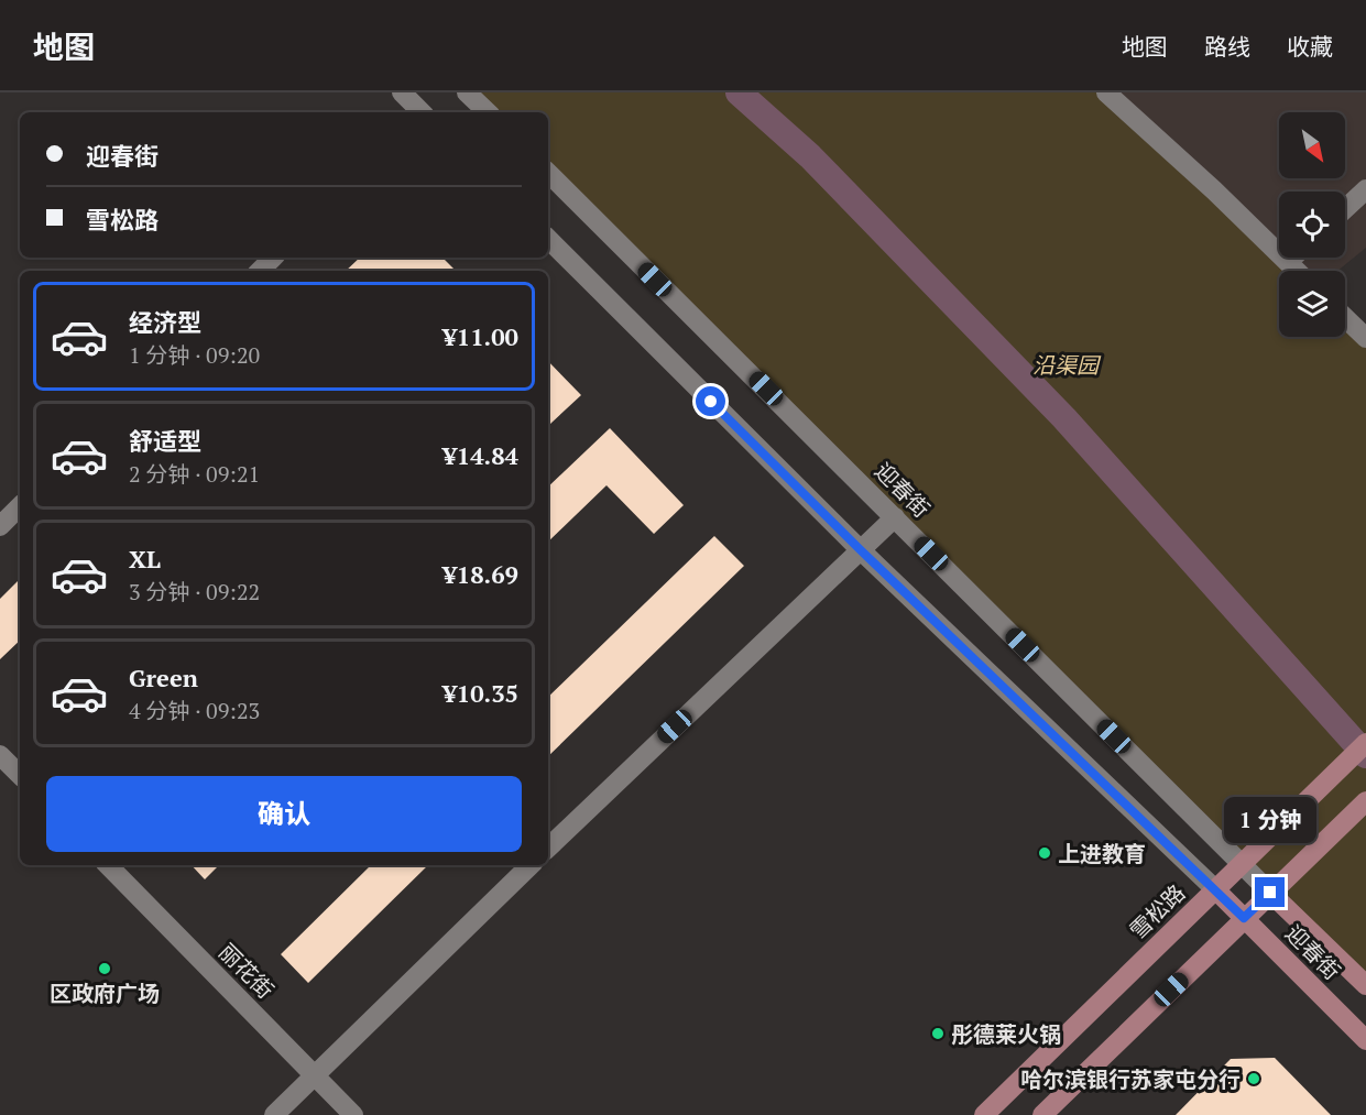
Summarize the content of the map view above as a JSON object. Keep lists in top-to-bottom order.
{
  "streets": {
    "main road": ["迎春街", "雪松路"],
    "street": ["丽花街"]
  },
  "crossings": [
    ["迎春街", "雪松路"]
  ],
  "parks": ["沿渠园"],
  "places": [
    "上进教育",
    "区政府广场",
    "彤德莱火锅",
    "哈尔滨银行苏家屯分行"
  ],
  "north": "bottom right",
  "page": {
    "header": "地图",
    "nav": ["地图", "路线", "收藏"],
    "banner": ["迎春街", "雪松路"],
    "list": [
      {
        "name": "经济型",
        "note": "1 分钟 · 09:20",
        "value": "¥11.00"
      },
      {
        "name": "舒适型",
        "note": "2 分钟 · 09:21",
        "value": "¥14.84"
      },
      {
        "name": "XL",
        "note": "3 分钟 · 09:22",
        "value": "¥18.69"
      },
      {
        "name": "Green",
        "note": "4 分钟 · 09:23",
        "value": "¥10.35"
      }
    ],
    "buttons": "确认",
    "bubble": "1 分钟"
  }
}
